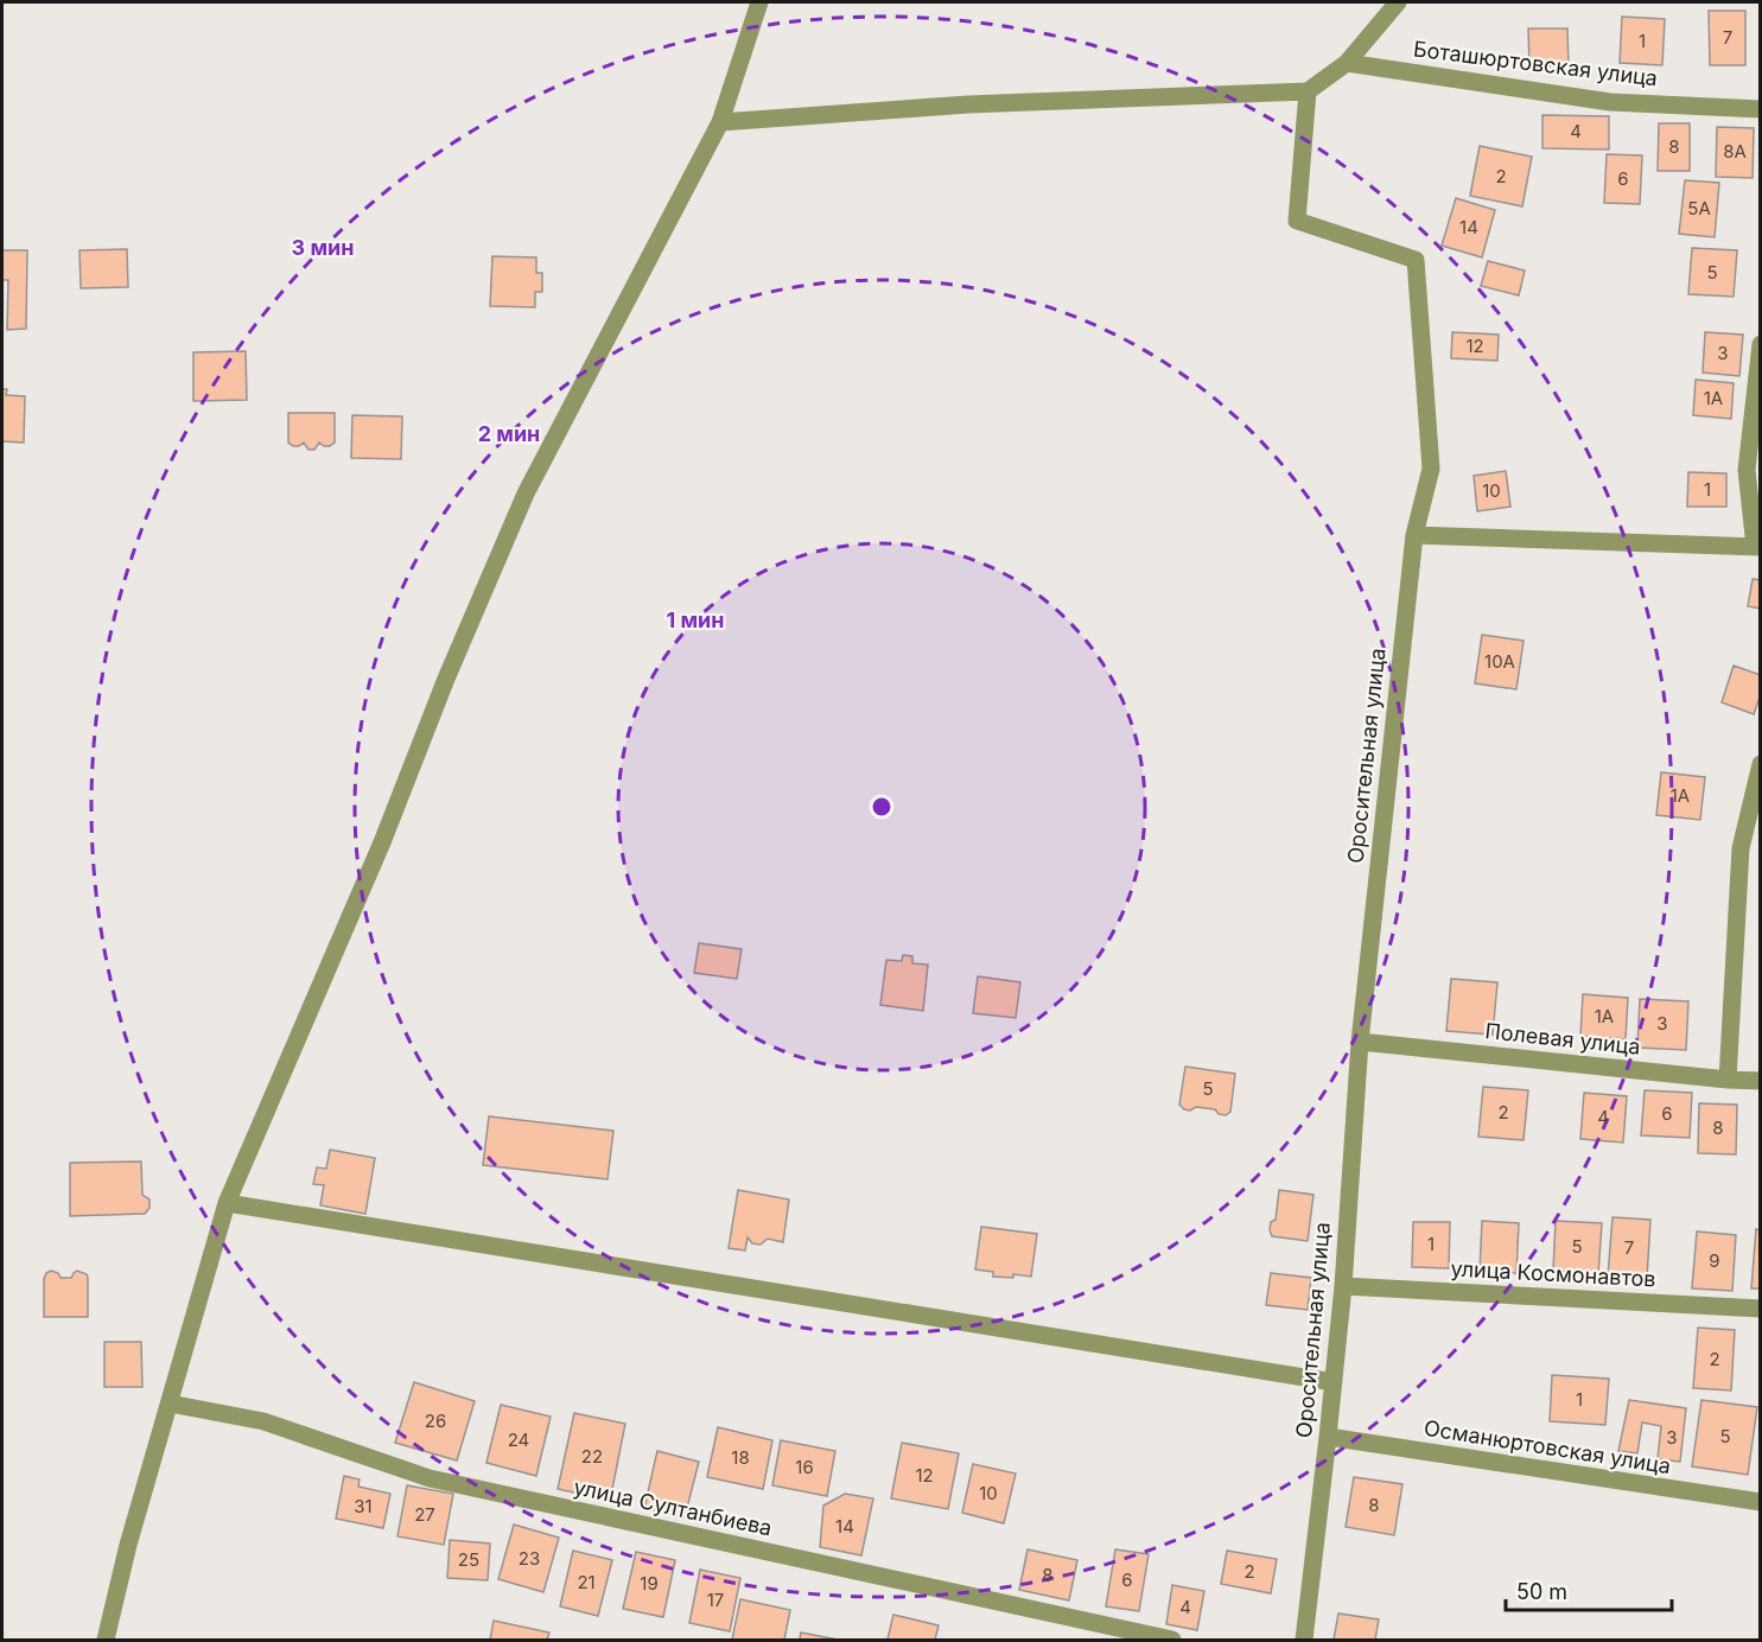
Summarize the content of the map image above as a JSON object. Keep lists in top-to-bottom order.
{
  "streets": {
    "street": [
      "Боташюртовская улица",
      "Оросительная улица",
      "Полевая улица",
      "улица Космонавтов",
      "Османюртовская улица",
      "улица Султанбиева"
    ]
  },
  "crossings": [
    ["Оросительная улица", "Полевая улица"],
    ["Оросительная улица", "улица Космонавтов"],
    ["Оросительная улица", "Османюртовская улица"]
  ],
  "house_numbers": [
    "7",
    "1",
    "4",
    "8",
    "8А",
    "2",
    "6",
    "5А",
    "14",
    "5",
    "12",
    "3",
    "1А",
    "1",
    "10",
    "10А",
    "1А",
    "1А",
    "3",
    "5",
    "2",
    "6",
    "4",
    "8",
    "1",
    "5",
    "7",
    "9",
    "2",
    "1",
    "26",
    "5",
    "3",
    "24",
    "22",
    "18",
    "16",
    "12",
    "10",
    "8",
    "31",
    "27",
    "14",
    "23",
    "25",
    "2",
    "8",
    "6",
    "21",
    "19",
    "17",
    "4"
  ],
  "scale_bar": "50 m",
  "rings": ["3 мин", "2 мин", "1 мин"]
}
